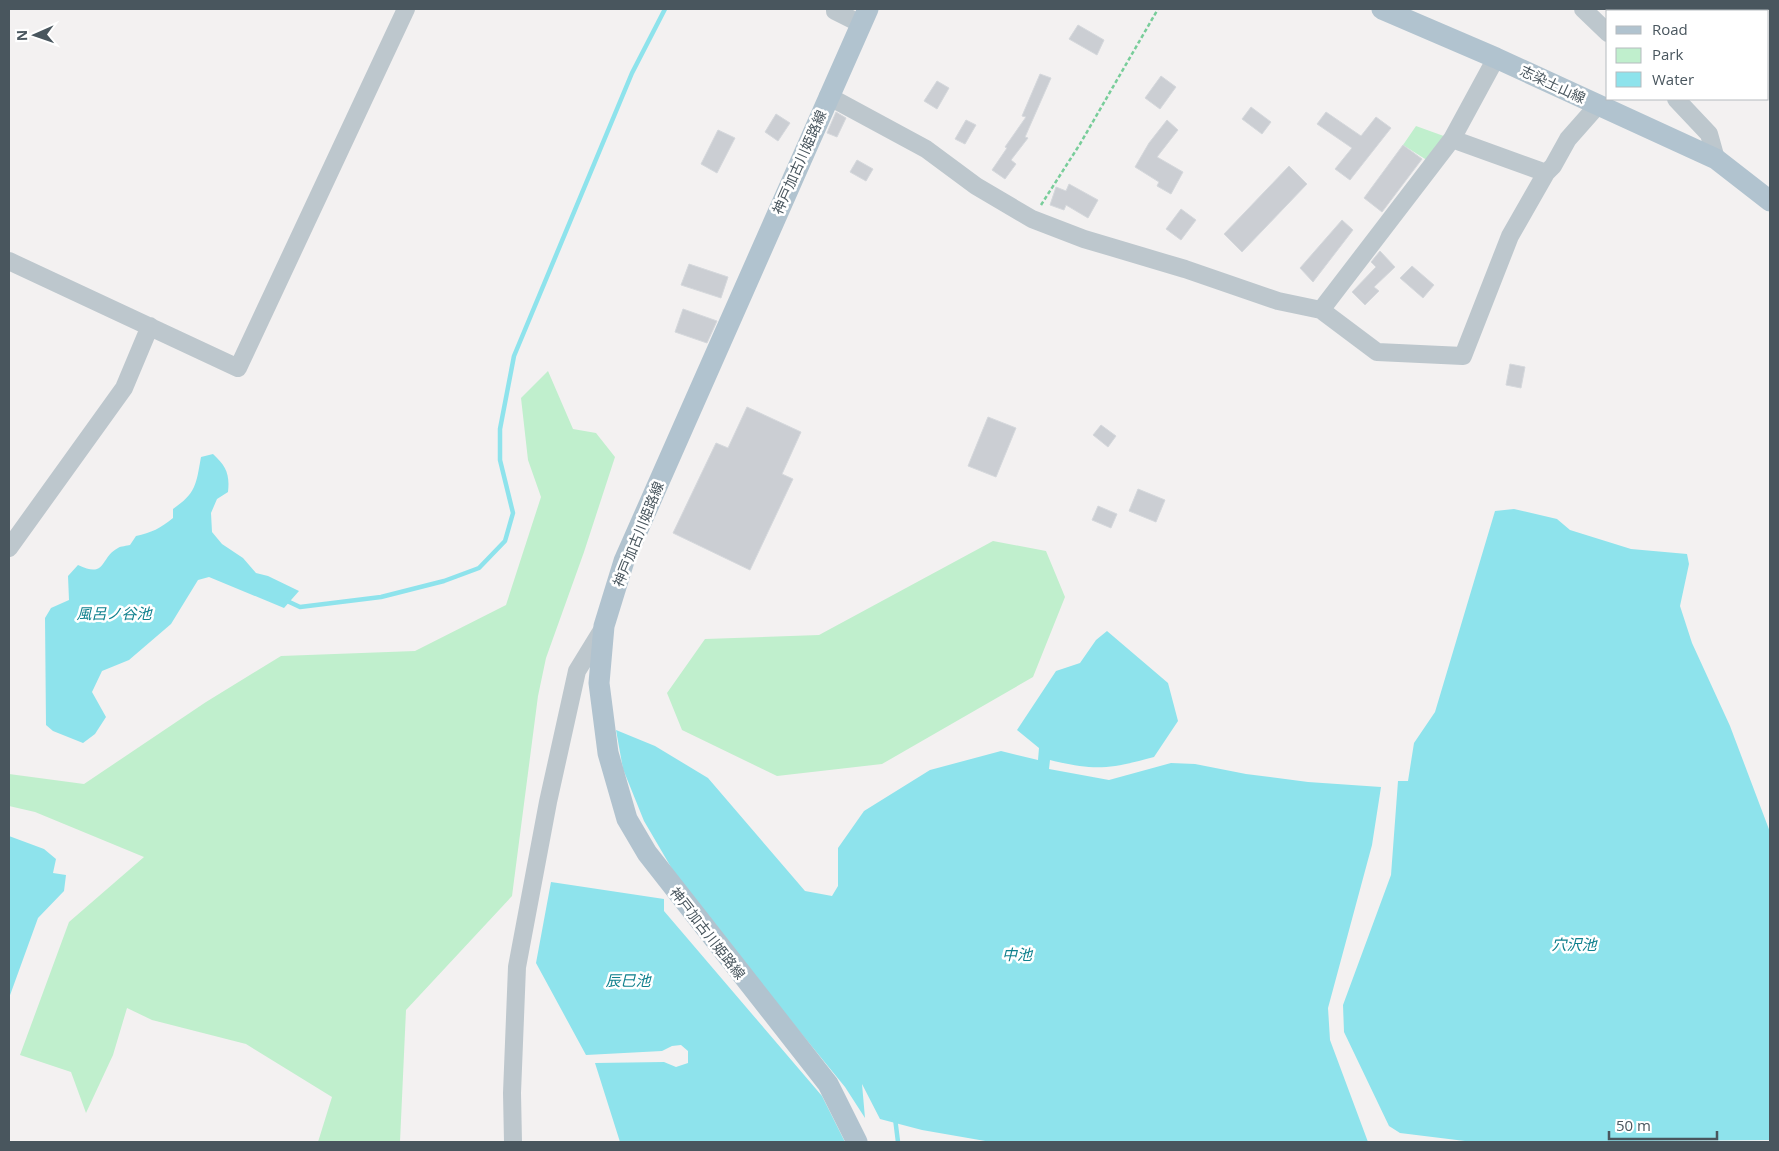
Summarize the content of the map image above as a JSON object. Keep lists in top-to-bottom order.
{
  "streets": {
    "main road": ["志染土山線", "神戸加古川姫路線"]
  },
  "water": [
    "風呂ノ谷池",
    "穴沢池",
    "中池",
    "辰巳池"
  ],
  "legend": ["Road", "Park", "Water"],
  "scale_bar": "50 m",
  "north": "left"
}
